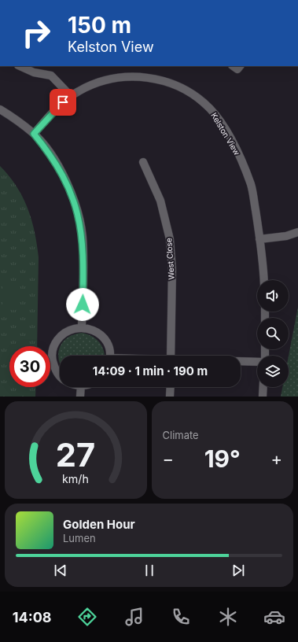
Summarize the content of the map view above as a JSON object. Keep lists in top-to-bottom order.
{
  "streets": {
    "street": ["Kelston View", "West Close"]
  },
  "page": {
    "turn": ["150 m", "Kelston View"],
    "limit": "30",
    "trip": "14:09 · 1 min · 190 m",
    "tile": "Climate",
    "heat": ["−", "19°", "+"],
    "song": ["Golden Hour", "Lumen"],
    "tabs": "14:08",
    "gauge": ["27", "km/h"]
  }
}
